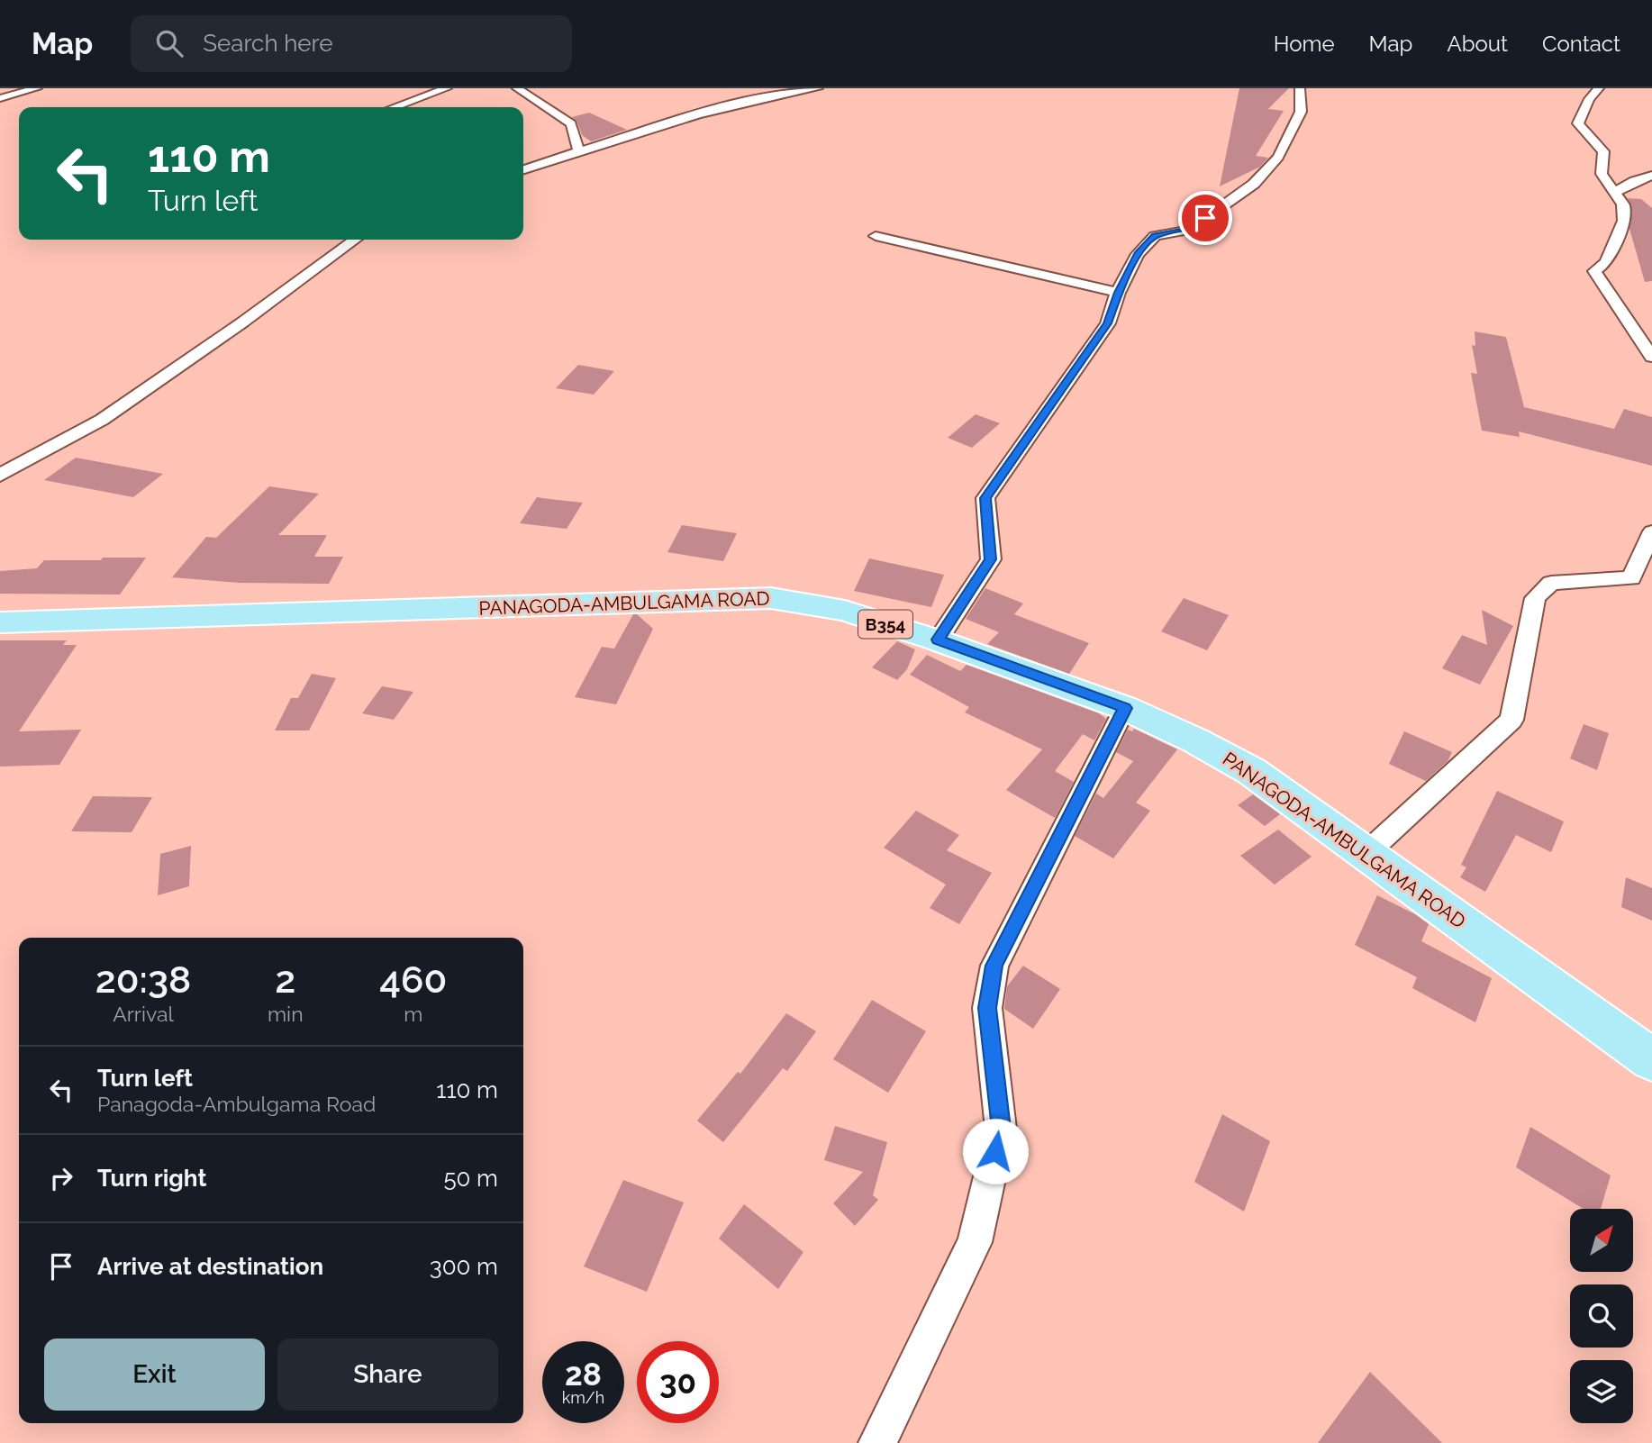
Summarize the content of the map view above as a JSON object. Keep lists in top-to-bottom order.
{
  "streets": {
    "main road": ["PANAGODA-AMBULGAMA ROAD", "B354"]
  },
  "north": "top right",
  "page": {
    "header": "Map",
    "search": "Search here",
    "nav": [
      "Home",
      "Map",
      "About",
      "Contact"
    ],
    "turn": ["110 m", "Turn left"],
    "eta": [
      "20:38",
      "Arrival",
      "2",
      "min",
      "460",
      "m"
    ],
    "list": [
      {
        "name": "Turn left",
        "note": "Panagoda-Ambulgama Road",
        "value": "110 m"
      },
      {
        "name": "Turn right",
        "value": "50 m"
      },
      {
        "name": "Arrive at destination",
        "value": "300 m"
      }
    ],
    "buttons": ["Exit", "Share"],
    "speed": "28 km/h",
    "limit": "30"
  }
}
